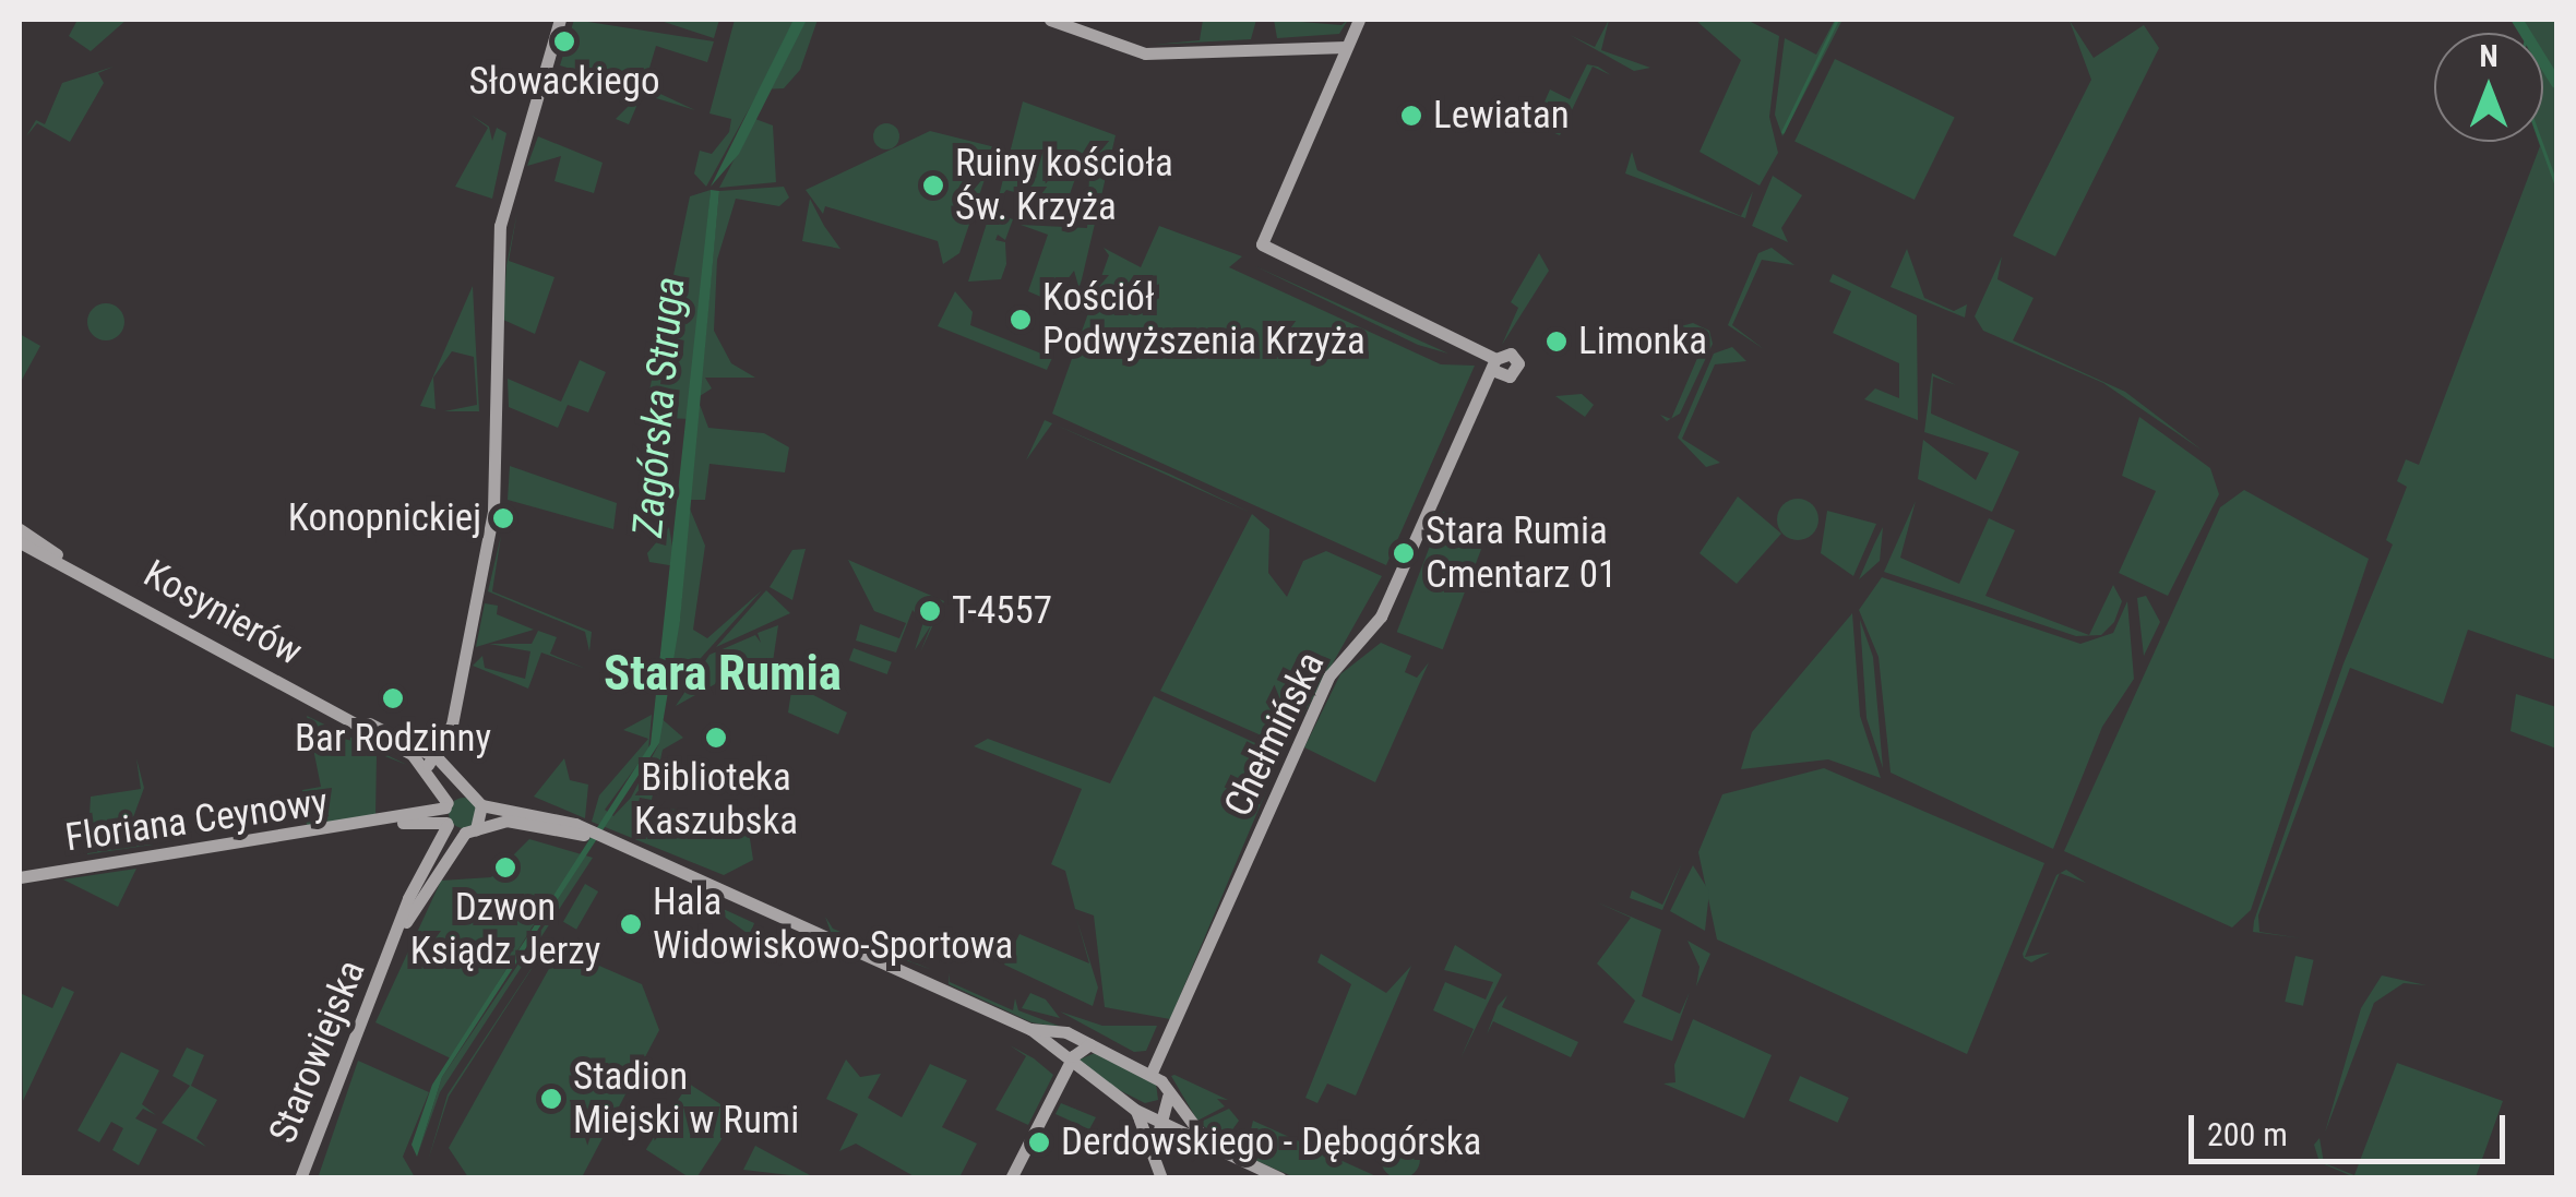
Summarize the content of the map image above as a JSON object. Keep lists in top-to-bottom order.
{
  "streets": {
    "street": [
      "Kosynierów",
      "Chełmińska",
      "Floriana Ceynowy",
      "Starowiejska"
    ]
  },
  "crossings": [
    ["Floriana Ceynowy", "Starowiejska"]
  ],
  "districts": ["Stara Rumia"],
  "water": ["Zagórska Struga"],
  "places": [
    "Słowackiego",
    "Lewiatan",
    "Ruiny kościoła Św. Krzyża",
    "Kościół Podwyższenia Krzyża",
    "Limonka",
    "Konopnickiej",
    "Stara Rumia Cmentarz 01",
    "T-4557",
    "Bar Rodzinny",
    "Biblioteka Kaszubska",
    "Dzwon Ksiądz Jerzy",
    "Hala Widowiskowo-Sportowa",
    "Stadion Miejski w Rumi",
    "Derdowskiego - Dębogórska"
  ],
  "scale_bar": "200 m",
  "north": "top"
}
